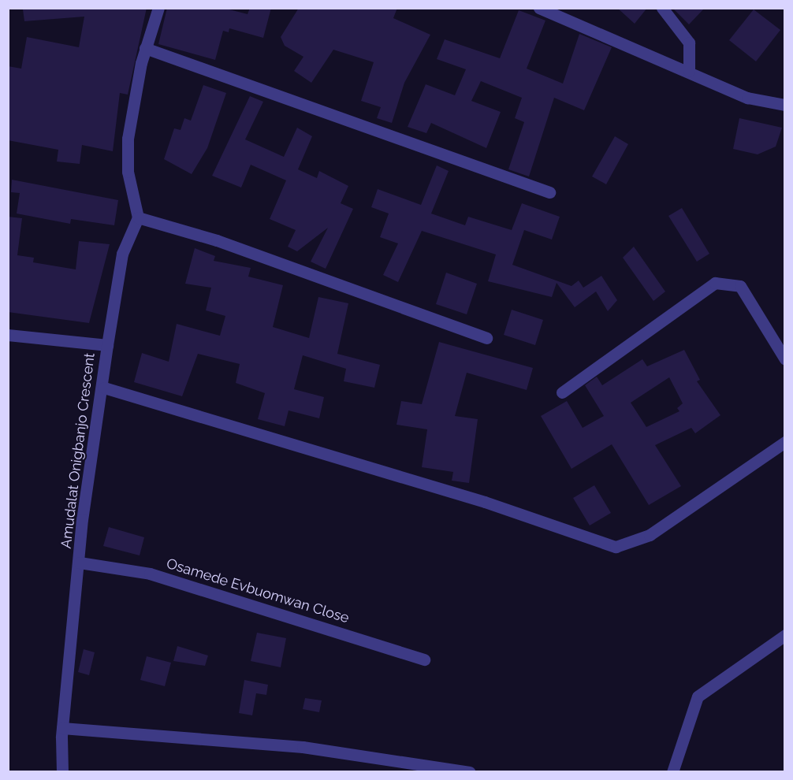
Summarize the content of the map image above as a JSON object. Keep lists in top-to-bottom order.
{
  "streets": {
    "street": ["Amudalat Onigbanjo Crescent", "Osamede Evbuomwan Close"]
  },
  "crossings": [
    ["Amudalat Onigbanjo Crescent", "Osamede Evbuomwan Close"]
  ]
}
